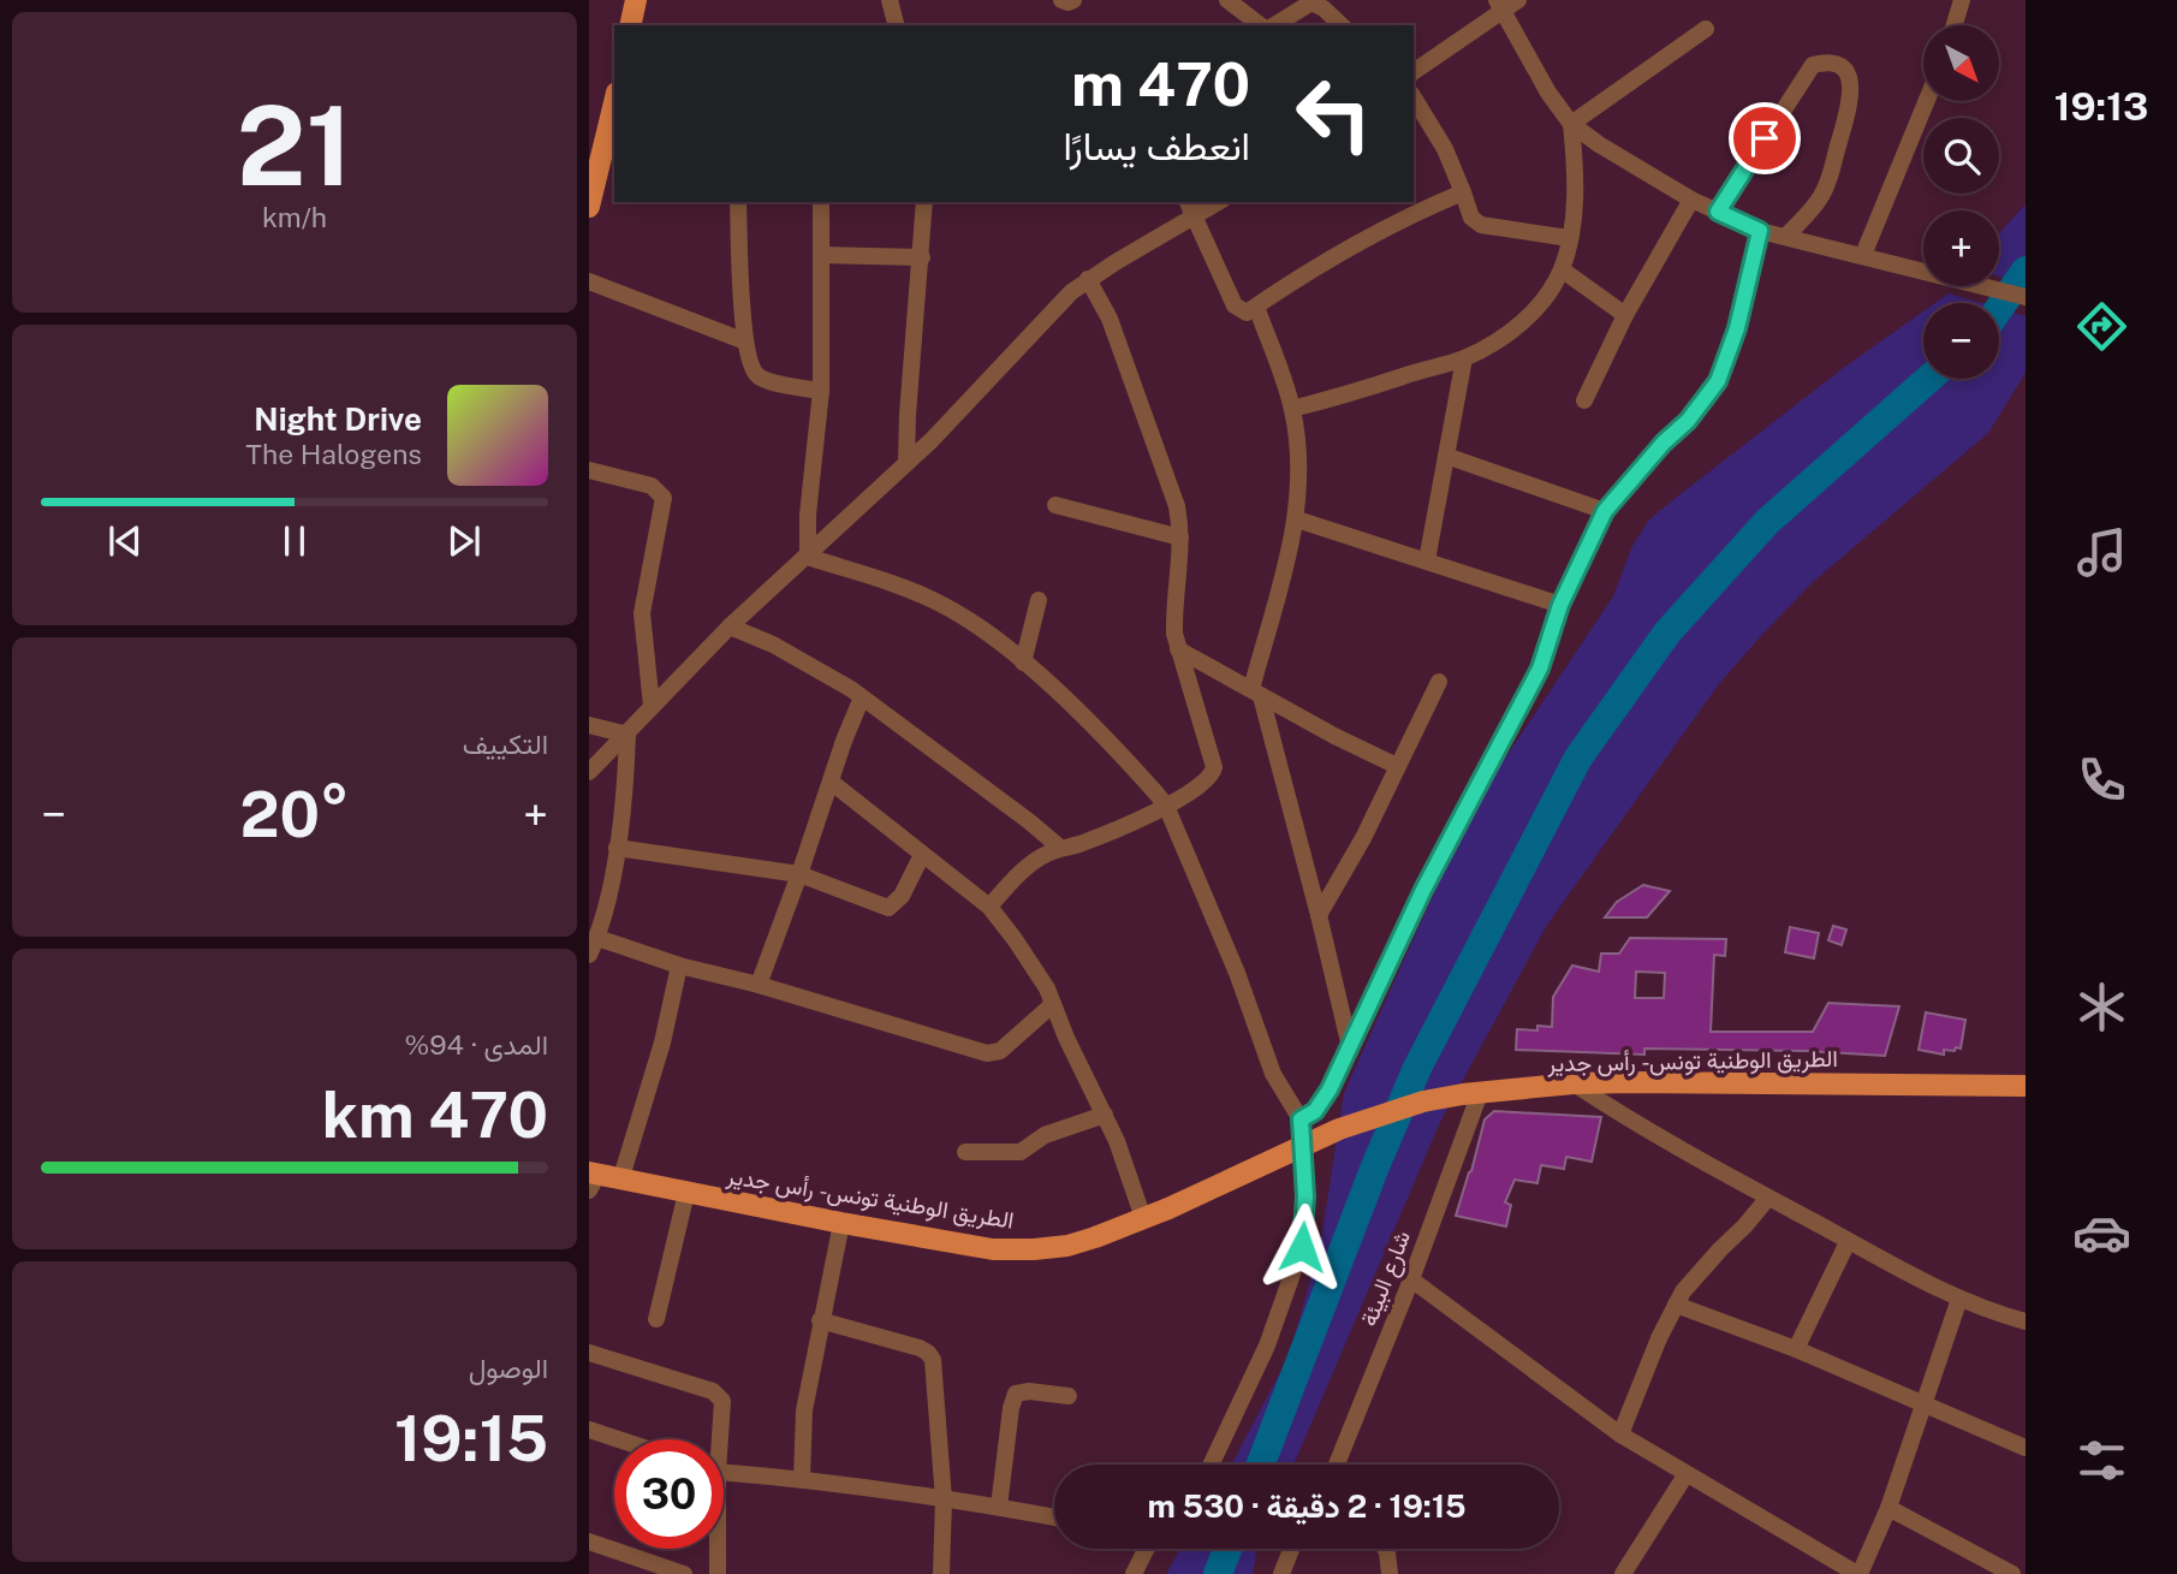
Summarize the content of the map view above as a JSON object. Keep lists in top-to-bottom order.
{
  "streets": {
    "main road": ["الطريق الوطنية تونس - رأس جدير"],
    "street": ["شارع البيئة"]
  },
  "crossings": [
    ["الطريق الوطنية تونس - رأس جدير", "شارع البيئة"]
  ],
  "north": "bottom right",
  "page": {
    "tabs": "19:13",
    "tile": [
      ["21", "km/h"],
      "التكييف",
      ["المدى · 94%", "470 km"],
      ["الوصول", "19:15"]
    ],
    "map_buttons": ["+", "−"],
    "turn": ["470 m", "انعطف يسارًا"],
    "song": ["Night Drive", "The Halogens"],
    "heat": ["−", "20°", "+"],
    "limit": "30",
    "trip": "19:15 · 2 دقيقة · 530 m"
  }
}
